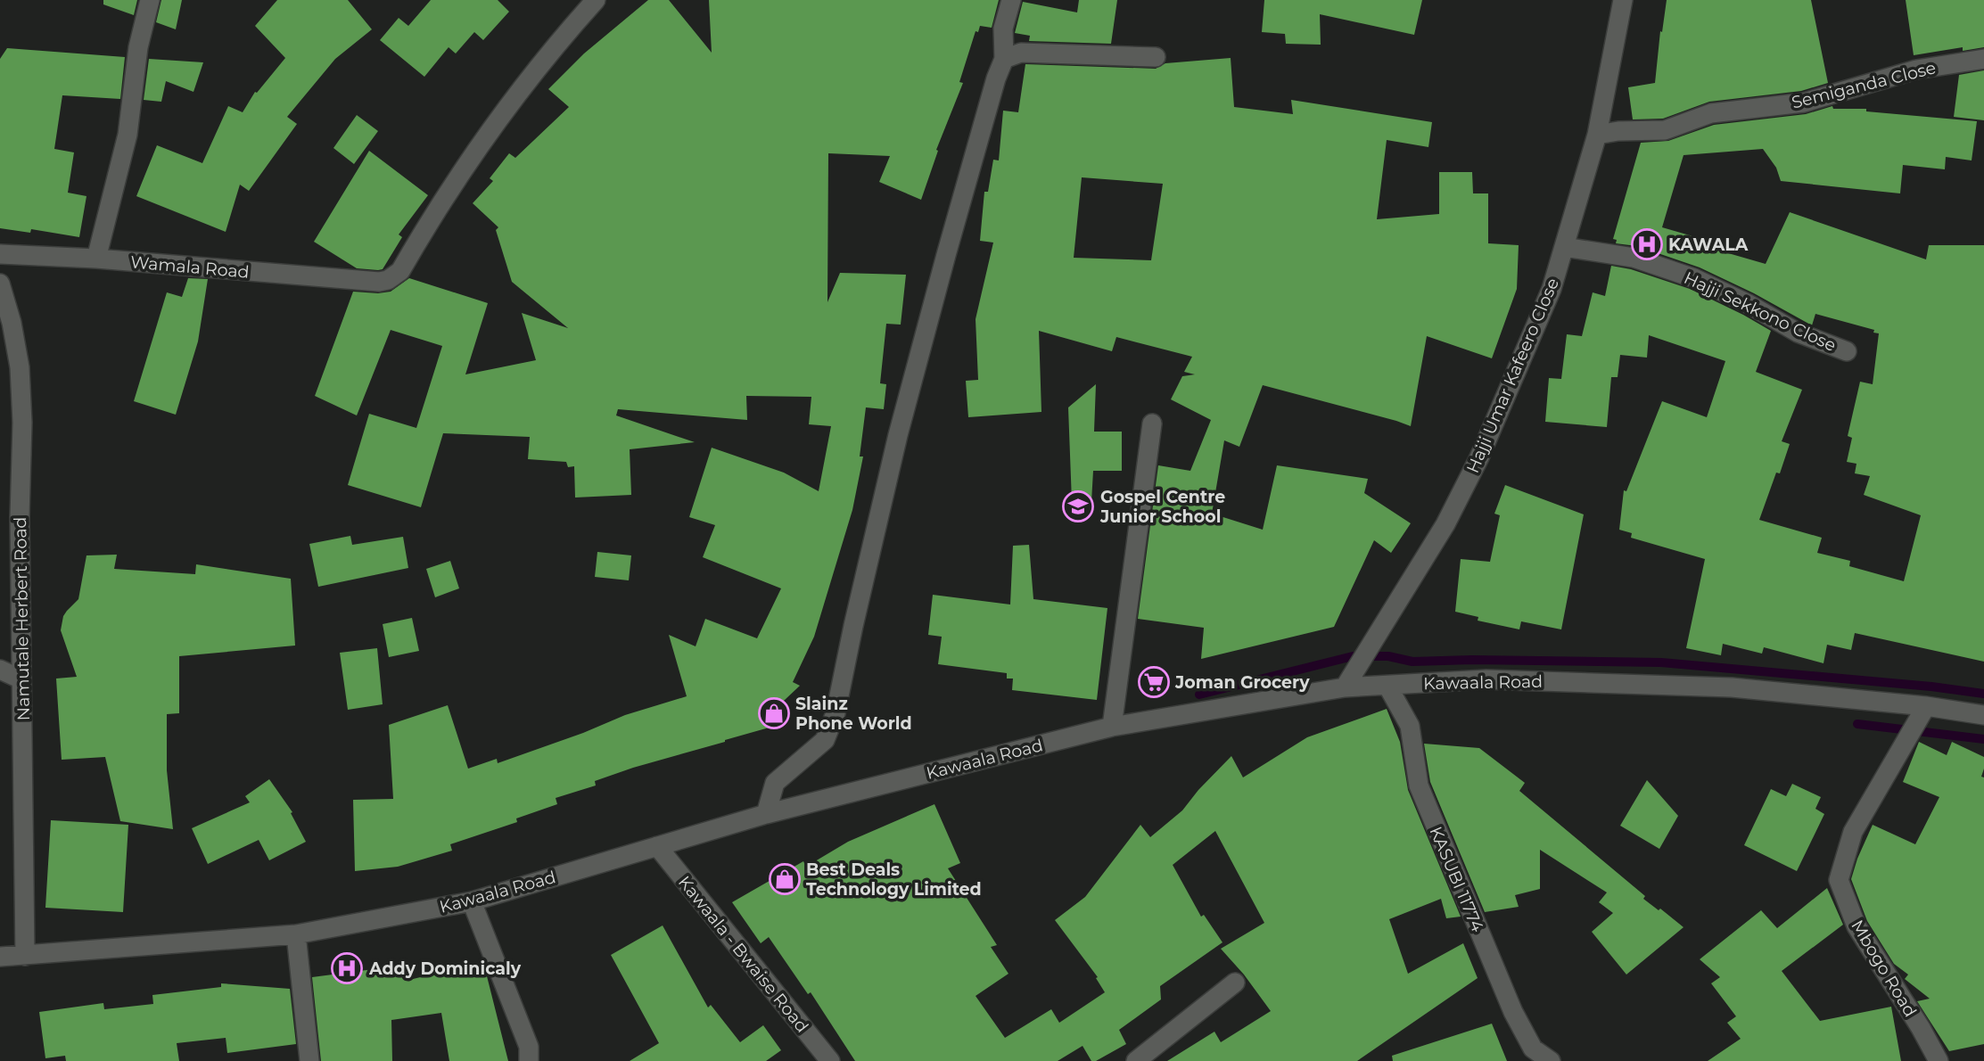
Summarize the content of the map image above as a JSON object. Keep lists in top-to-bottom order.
{
  "streets": {
    "street": [
      "Semiganda Close",
      "Wamala Road",
      "Hajji Sekkono Close",
      "Hajji Umar Kafeero Close",
      "Namutale Herbert Road",
      "Kawaala Road",
      "KASUBI 11774",
      "Kawaala - Bwaise Road",
      "Mbogo Road"
    ]
  },
  "crossings": [
    ["Semiganda Close", "Hajji Umar Kafeero Close"],
    ["Hajji Sekkono Close", "Hajji Umar Kafeero Close"],
    ["Hajji Umar Kafeero Close", "Kawaala Road"],
    ["Namutale Herbert Road", "Kawaala Road"],
    ["Kawaala Road", "KASUBI 11774"],
    ["Kawaala Road", "Kawaala - Bwaise Road"],
    ["Kawaala Road", "Mbogo Road"]
  ],
  "places": {
    "hospital": ["KAWALA", "Addy Dominicaly"],
    "school or university": ["Gospel Centre Junior School"],
    "supermarket": ["Joman Grocery"],
    "shop": ["Slainz Phone World", "Best Deals Technology Limited"]
  }
}
